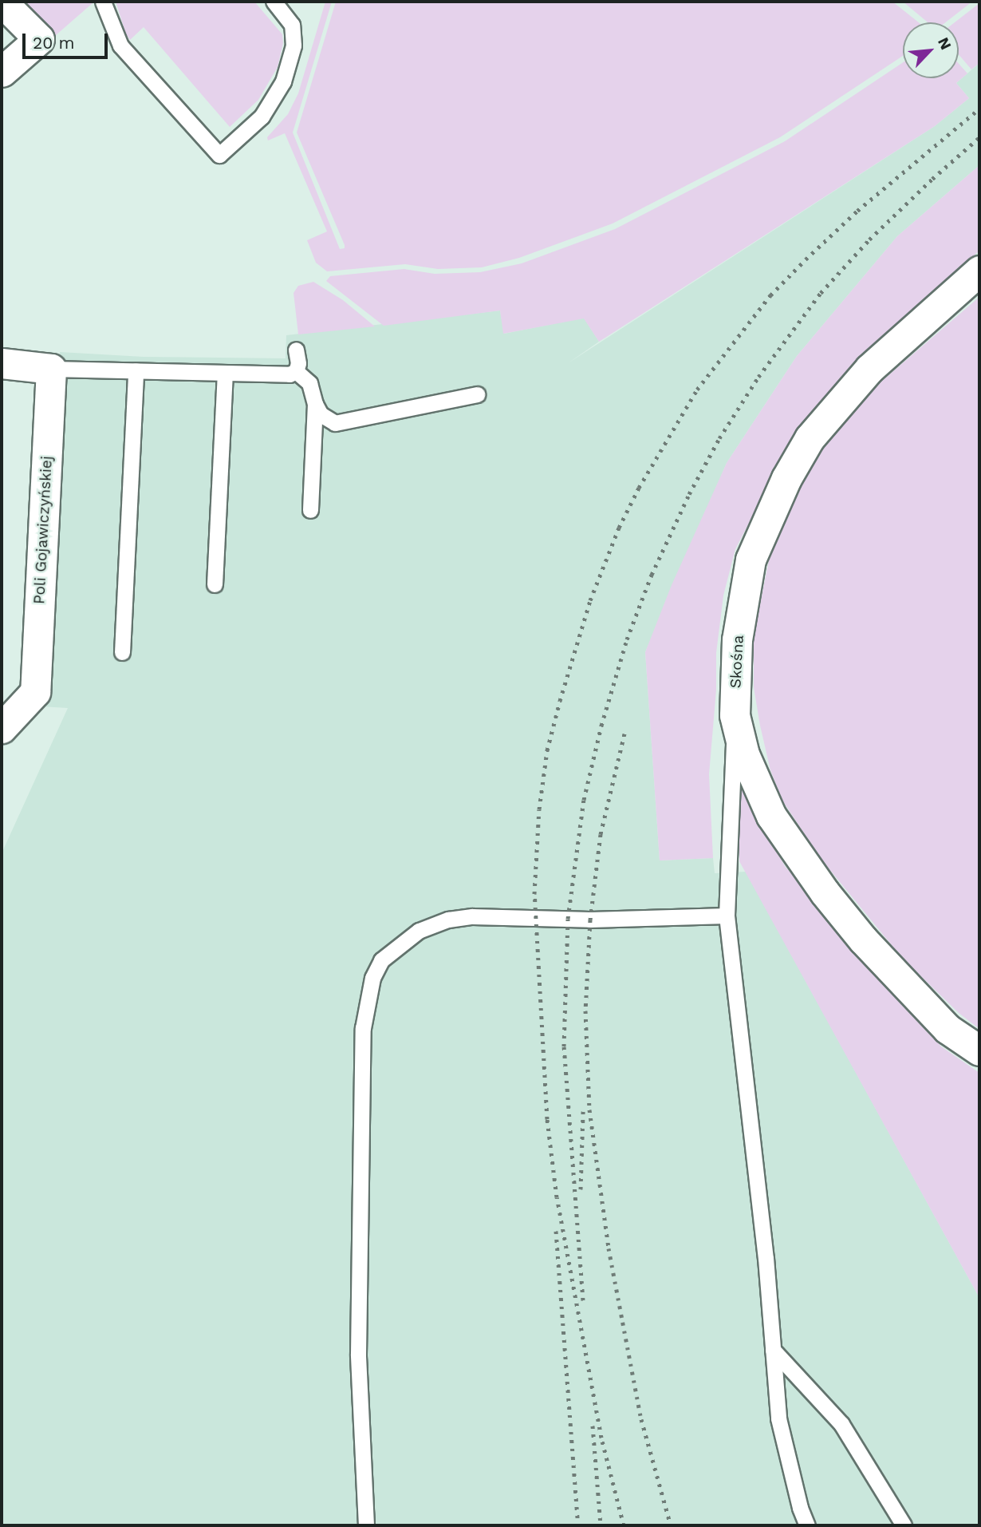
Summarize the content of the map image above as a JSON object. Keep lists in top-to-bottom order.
{
  "streets": {
    "street": ["Poli Gojawiczyńskiej", "Skośna"]
  },
  "scale_bar": "20 m",
  "north": "top right"
}
